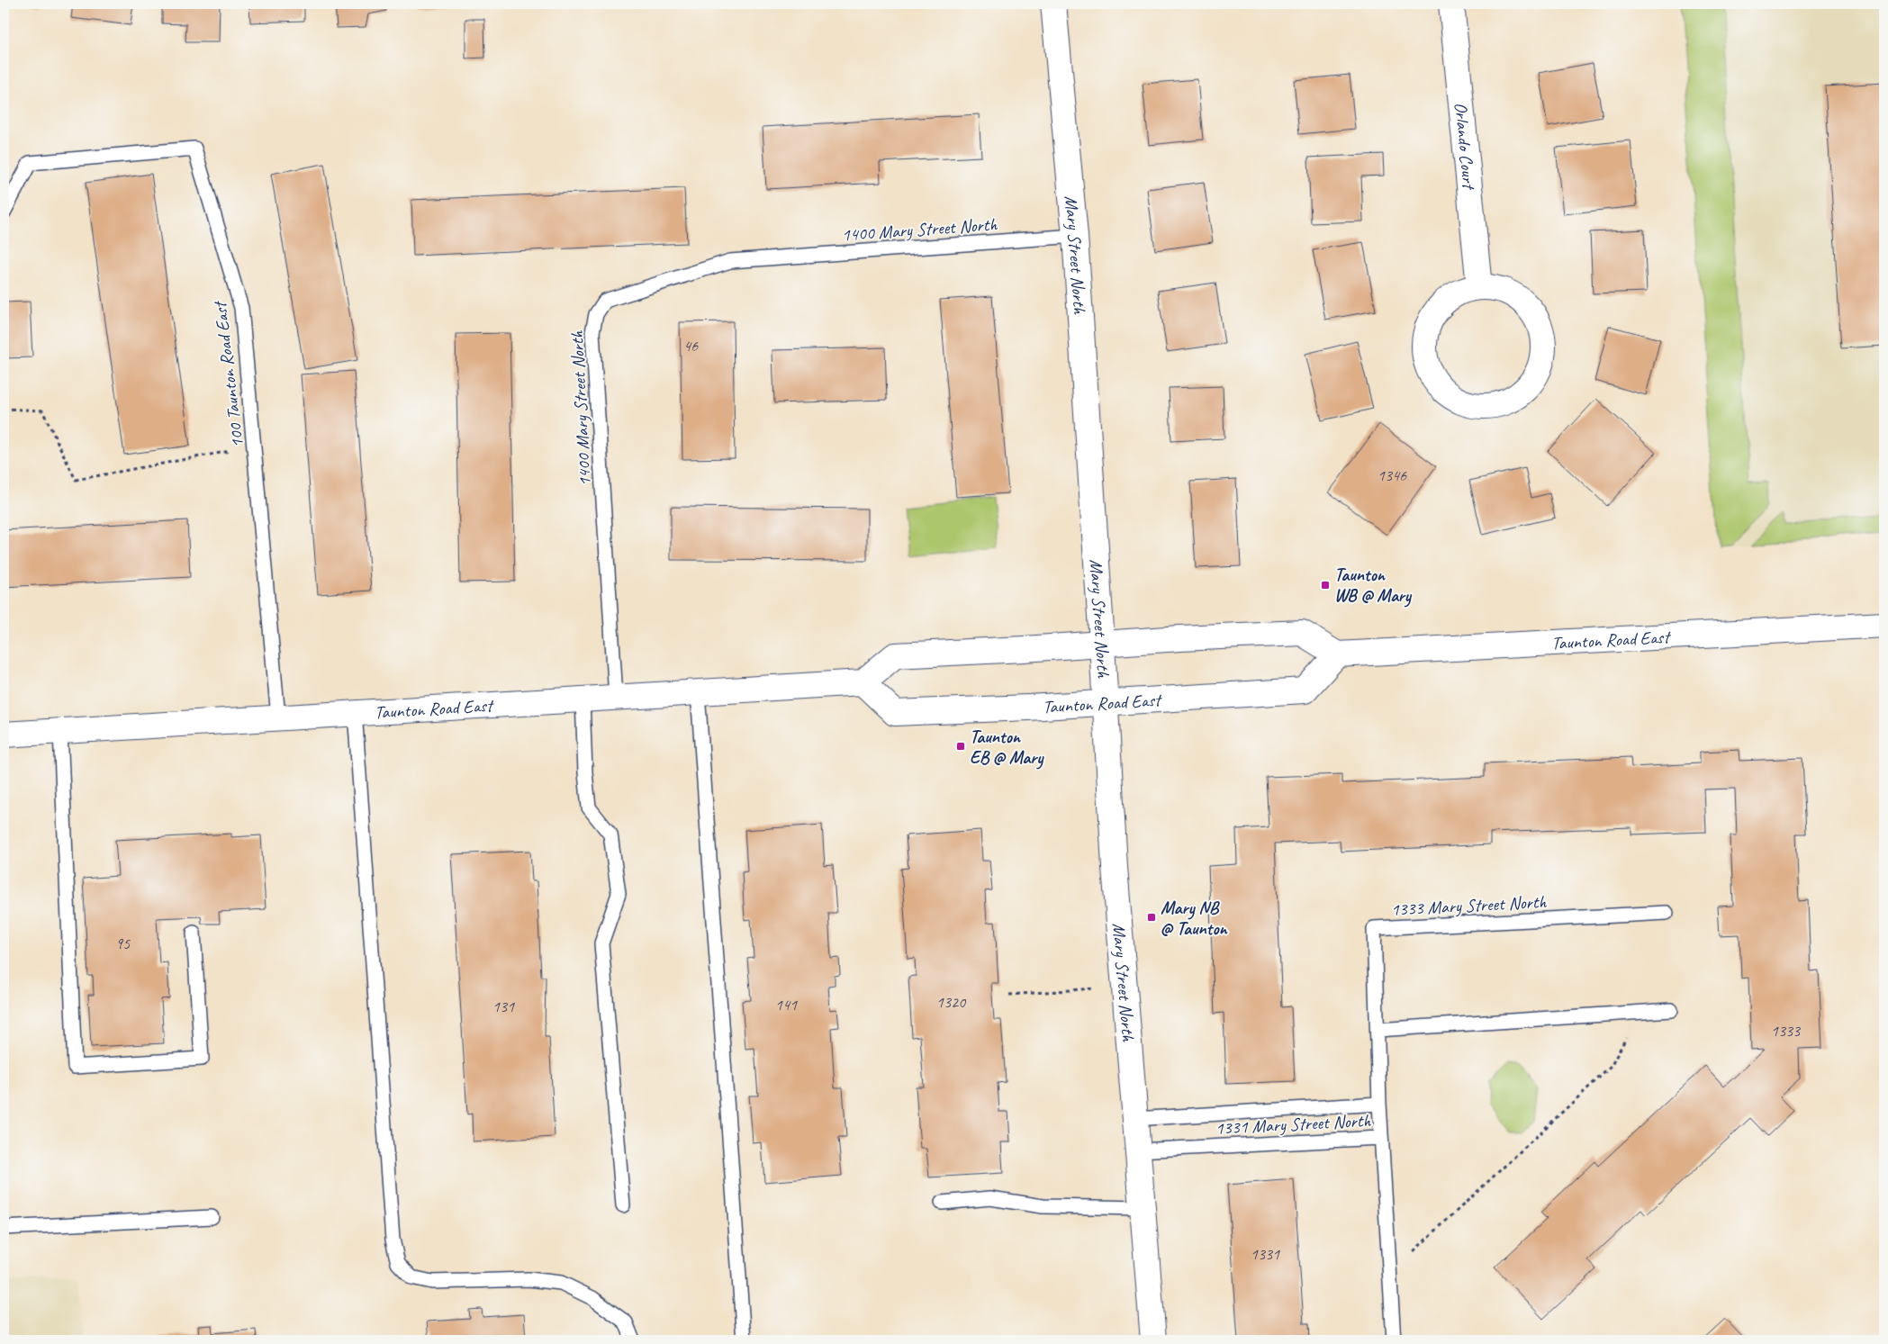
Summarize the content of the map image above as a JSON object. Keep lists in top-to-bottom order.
{
  "streets": {
    "main road": ["Orlando Court", "Mary Street North", "Taunton Road East"],
    "lane": [
      "1400 Mary Street North",
      "100 Taunton Road East",
      "1333 Mary Street North",
      "1331 Mary Street North"
    ]
  },
  "crossings": [
    ["1400 Mary Street North", "Mary Street North"],
    ["1400 Mary Street North", "Taunton Road East"],
    ["Mary Street North", "Taunton Road East"],
    ["Mary Street North", "1331 Mary Street North"],
    ["100 Taunton Road East", "Taunton Road East"],
    ["1333 Mary Street North", "1331 Mary Street North"]
  ],
  "places": {
    "transit": ["Taunton WB @ Mary", "Taunton EB @ Mary", "Mary NB @ Taunton"]
  },
  "house_numbers": [
    "46",
    "1346",
    "95",
    "1320",
    "141",
    "131",
    "1333",
    "1331"
  ]
}
